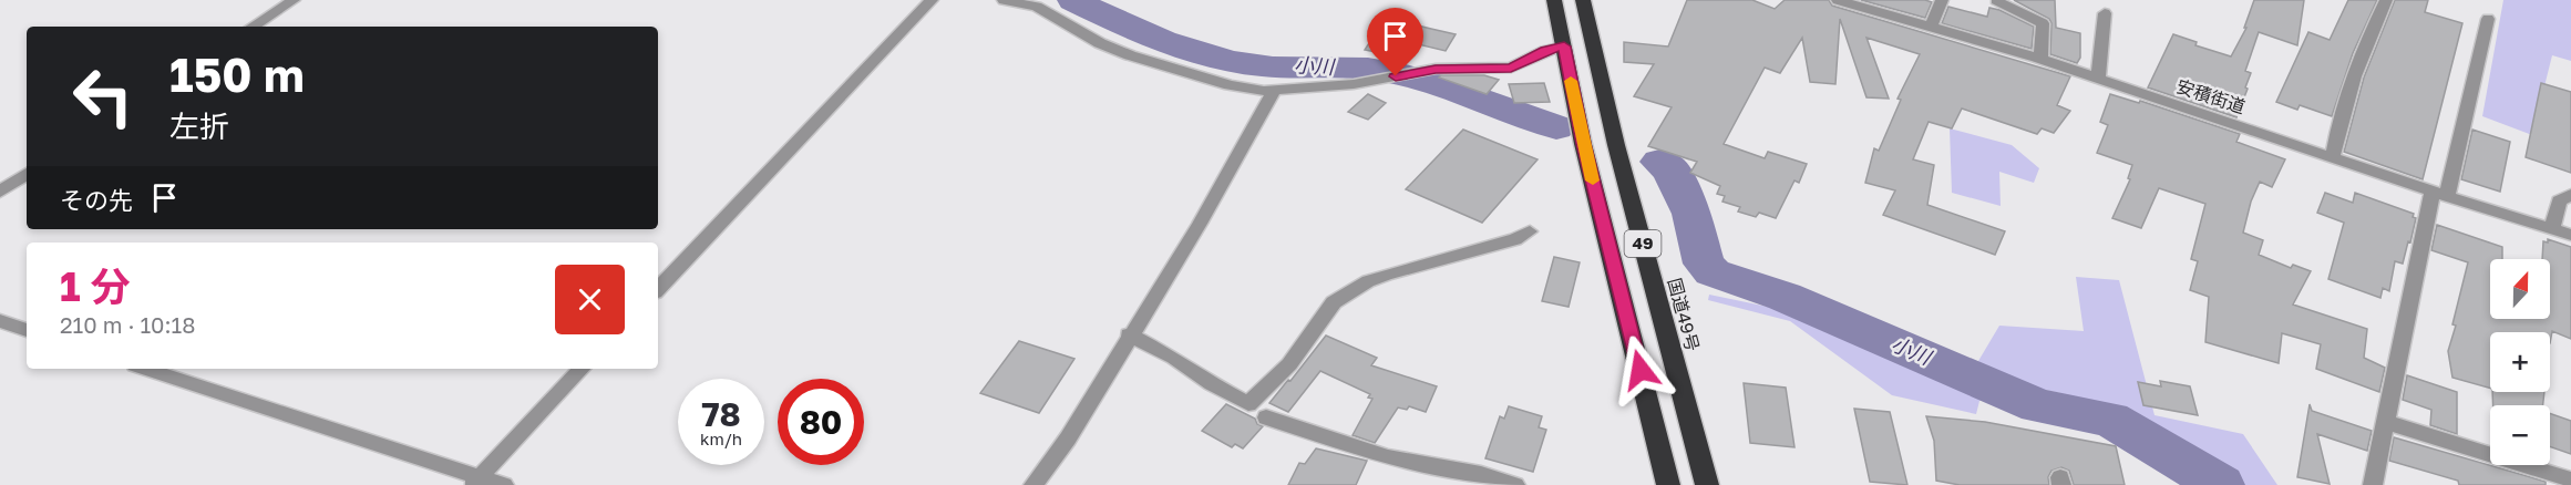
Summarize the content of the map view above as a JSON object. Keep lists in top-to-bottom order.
{
  "streets": {
    "highway": ["49", "国道49号"],
    "street": ["安積街道"]
  },
  "water": ["小川"],
  "north": "top",
  "page": {
    "turn": ["150 m", "左折"],
    "then": "その先",
    "heading": ["1 分", "210 m · 10:18"],
    "map_buttons": ["+", "−"],
    "speed": "78 km/h",
    "limit": "80"
  }
}
